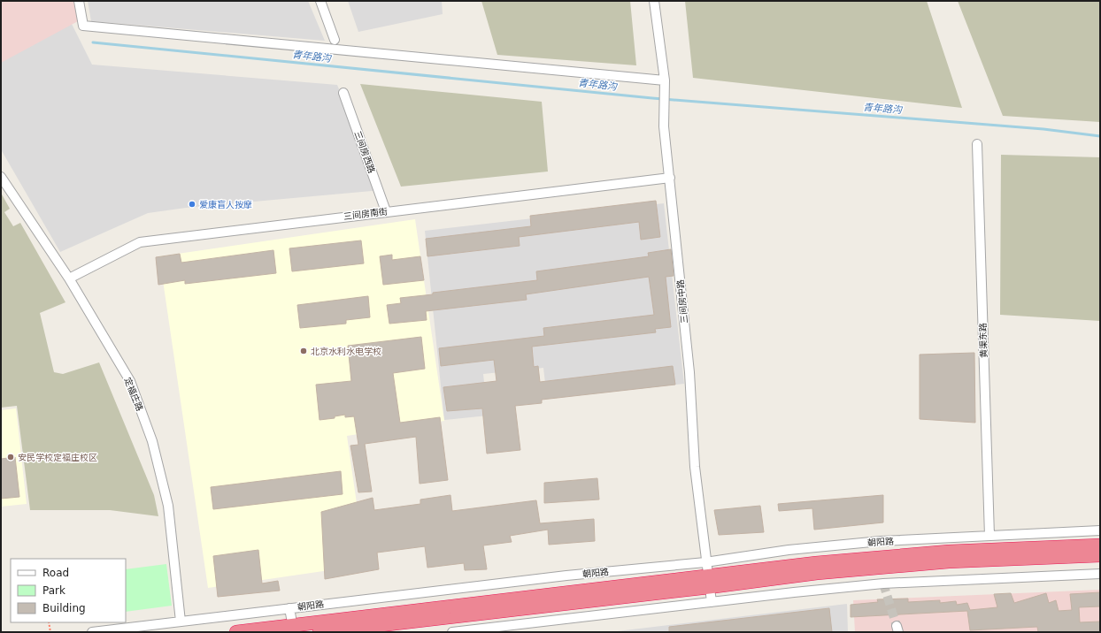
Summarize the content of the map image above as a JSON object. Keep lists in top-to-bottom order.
{
  "streets": {
    "highway": ["朝阳路"],
    "street": [
      "三间房西路",
      "三间房南街",
      "三间房中路",
      "黄渠东路",
      "定福庄路"
    ]
  },
  "crossings": [
    ["三间房西路", "三间房南街"],
    ["三间房南街", "三间房中路"],
    ["三间房南街", "定福庄路"],
    ["三间房中路", "朝阳路"],
    ["黄渠东路", "朝阳路"],
    ["定福庄路", "朝阳路"]
  ],
  "water": ["青年路沟"],
  "places": ["爱康盲人按摩", "北京水利水电学校", "安民学校定福庄校区"],
  "legend": ["Road", "Park", "Building"]
}
